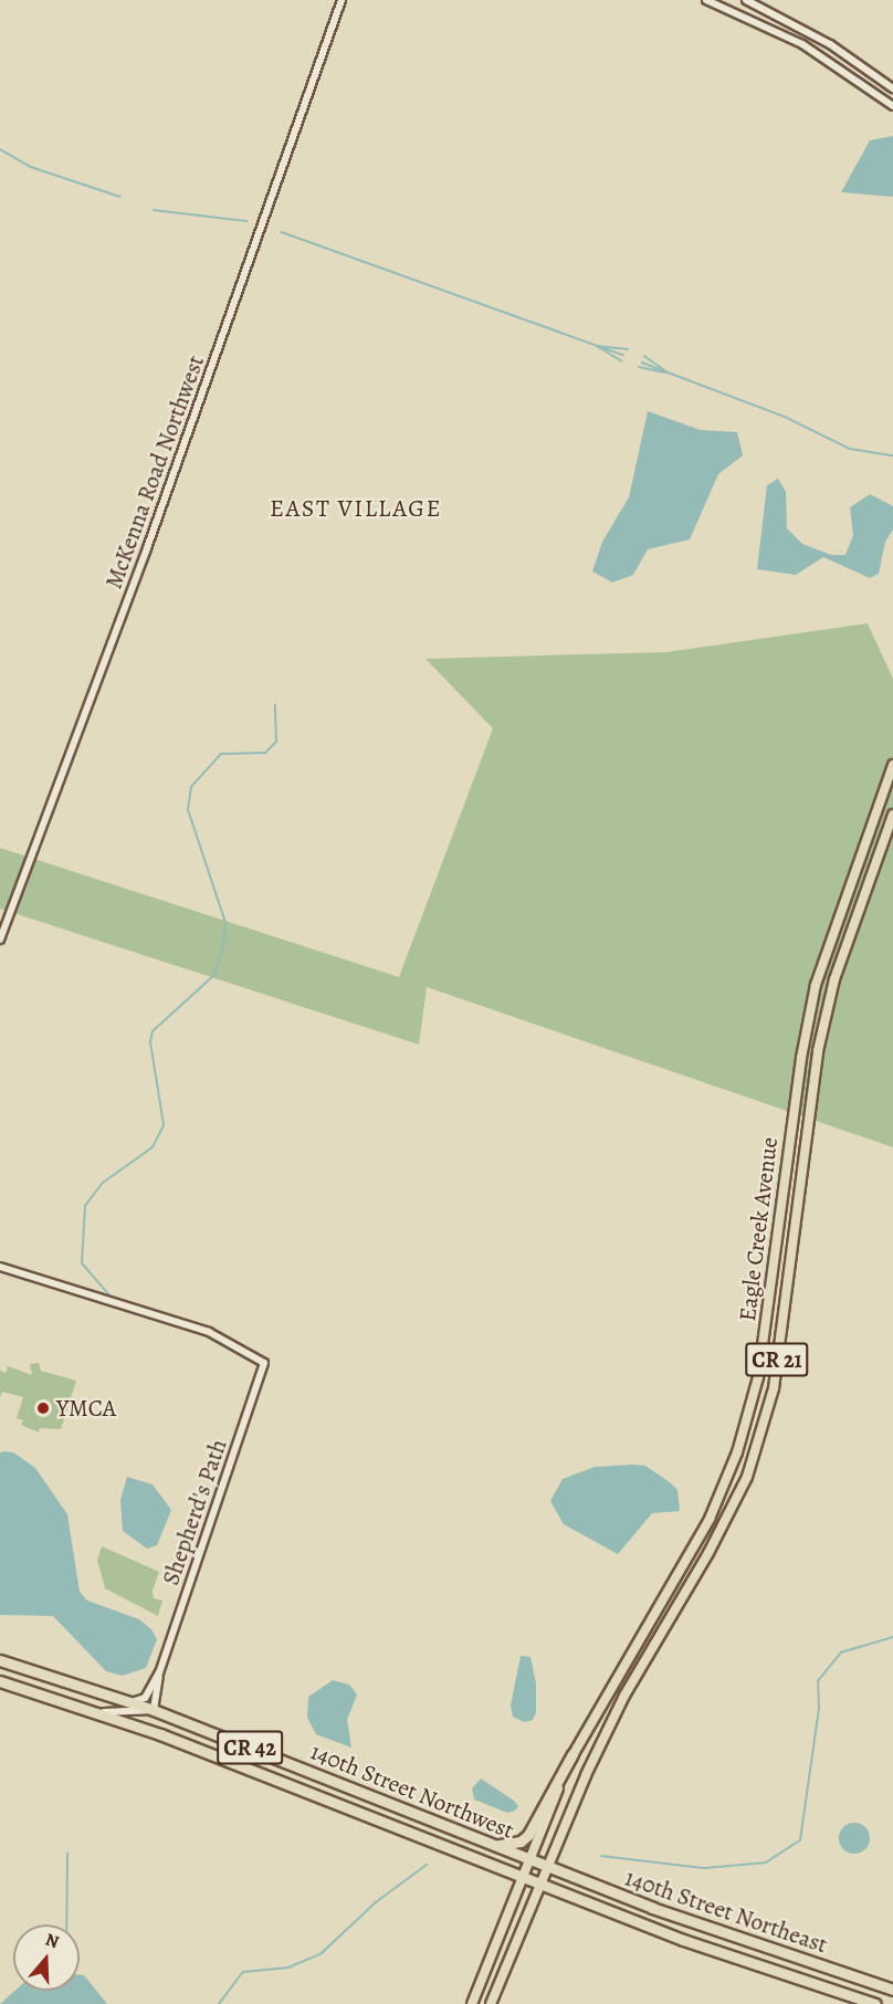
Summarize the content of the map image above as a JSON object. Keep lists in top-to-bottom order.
{
  "streets": {
    "highway": ["CR 42", "140th Street Northwest", "140th Street Northeast"],
    "main road": ["Eagle Creek Avenue", "CR 21"],
    "street": ["McKenna Road Northwest", "Shepherd's Path"]
  },
  "crossings": [
    ["Eagle Creek Avenue", "CR 21"],
    ["Eagle Creek Avenue", "140th Street Northwest"],
    ["Eagle Creek Avenue", "140th Street Northeast"],
    ["CR 21", "140th Street Northwest"],
    ["CR 21", "140th Street Northeast"],
    ["Shepherd's Path", "140th Street Northwest"],
    ["140th Street Northwest", "140th Street Northeast"]
  ],
  "districts": ["EAST VILLAGE"],
  "places": ["YMCA"],
  "north": "top"
}
